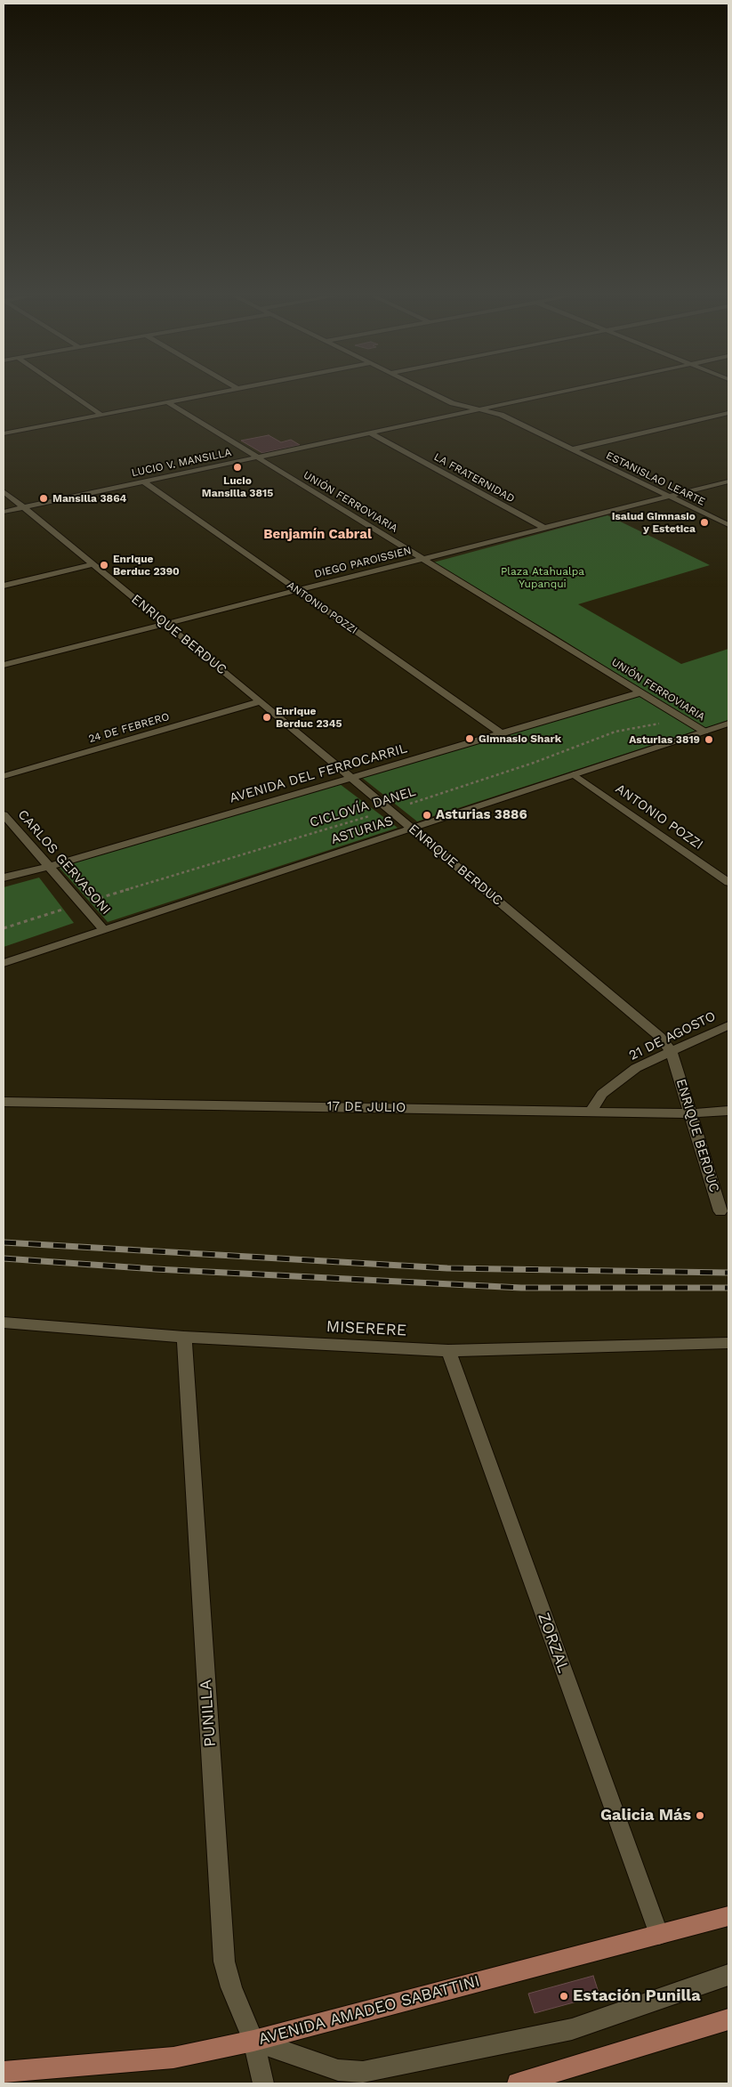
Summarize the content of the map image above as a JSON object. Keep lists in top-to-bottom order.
{
  "streets": {
    "main road": ["AVENIDA AMADEO SABATTINI"],
    "street": [
      "LUCIO V. MANSILLA",
      "LA FRATERNIDAD",
      "ESTANISLAO LEARTE",
      "UNIÓN FERROVIARIA",
      "DIEGO PAROISSIEN",
      "ANTONIO POZZI",
      "ENRIQUE BERDUC",
      "24 DE FEBRERO",
      "AVENIDA DEL FERROCARRIL",
      "ASTURIAS",
      "CARLOS GERVASONI",
      "21 DE AGOSTO",
      "17 DE JULIO",
      "MISERERE",
      "ZORZAL",
      "PUNILLA"
    ],
    "path": ["CICLOVÍA DANEL"]
  },
  "crossings": [
    ["LUCIO V. MANSILLA", "LA FRATERNIDAD"],
    ["LUCIO V. MANSILLA", "ESTANISLAO LEARTE"],
    ["LUCIO V. MANSILLA", "UNIÓN FERROVIARIA"],
    ["LUCIO V. MANSILLA", "ANTONIO POZZI"],
    ["LUCIO V. MANSILLA", "ENRIQUE BERDUC"],
    ["LA FRATERNIDAD", "DIEGO PAROISSIEN"],
    ["ESTANISLAO LEARTE", "DIEGO PAROISSIEN"],
    ["UNIÓN FERROVIARIA", "DIEGO PAROISSIEN"],
    ["UNIÓN FERROVIARIA", "AVENIDA DEL FERROCARRIL"],
    ["UNIÓN FERROVIARIA", "CICLOVÍA DANEL"],
    ["UNIÓN FERROVIARIA", "ASTURIAS"],
    ["DIEGO PAROISSIEN", "ANTONIO POZZI"],
    ["DIEGO PAROISSIEN", "ENRIQUE BERDUC"],
    ["ANTONIO POZZI", "AVENIDA DEL FERROCARRIL"],
    ["ANTONIO POZZI", "ASTURIAS"],
    ["ENRIQUE BERDUC", "24 DE FEBRERO"],
    ["ENRIQUE BERDUC", "AVENIDA DEL FERROCARRIL"],
    ["ENRIQUE BERDUC", "CICLOVÍA DANEL"],
    ["ENRIQUE BERDUC", "ASTURIAS"],
    ["ENRIQUE BERDUC", "21 DE AGOSTO"],
    ["ENRIQUE BERDUC", "17 DE JULIO"],
    ["AVENIDA DEL FERROCARRIL", "CARLOS GERVASONI"],
    ["CICLOVÍA DANEL", "CARLOS GERVASONI"],
    ["ASTURIAS", "CARLOS GERVASONI"],
    ["21 DE AGOSTO", "17 DE JULIO"],
    ["MISERERE", "ZORZAL"],
    ["MISERERE", "PUNILLA"],
    ["ZORZAL", "AVENIDA AMADEO SABATTINI"],
    ["PUNILLA", "AVENIDA AMADEO SABATTINI"]
  ],
  "districts": ["Benjamín Cabral"],
  "parks": ["Plaza Atahualpa Yupanqui"],
  "places": [
    "Lucio Mansilla 3815",
    "Mansilla 3864",
    "Isalud Gimnasio y Estetica",
    "Enrique Berduc 2390",
    "Enrique Berduc 2345",
    "Gimnasio Shark",
    "Asturias 3819",
    "Asturias 3886",
    "Galicia Más",
    "Estación Punilla"
  ]
}
